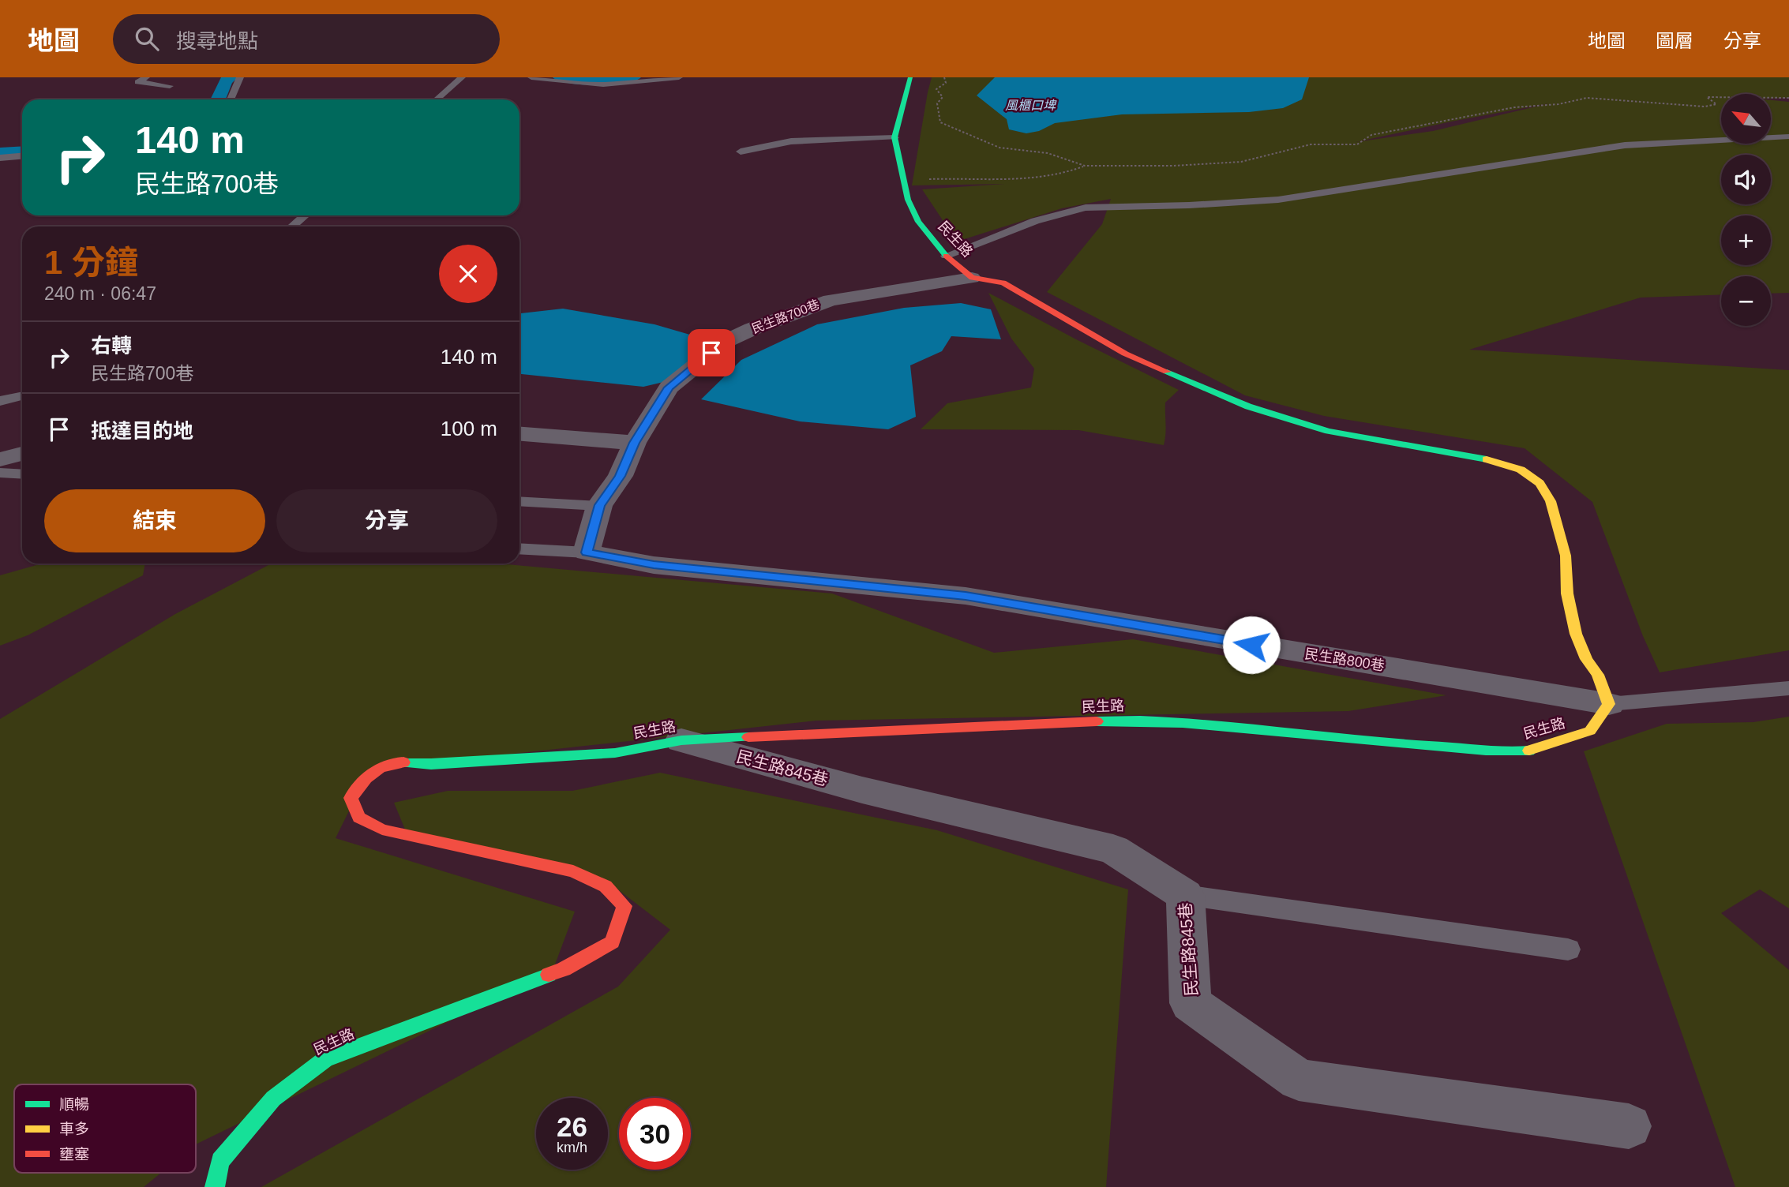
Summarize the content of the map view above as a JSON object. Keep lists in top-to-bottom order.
{
  "streets": {
    "street": [
      "民生路",
      "民生路700巷",
      "民生路800巷",
      "民生路845巷"
    ]
  },
  "crossings": [
    ["民生路", "民生路700巷"],
    ["民生路", "民生路800巷"],
    ["民生路", "民生路845巷"],
    ["民生路700巷", "民生路800巷"]
  ],
  "water": ["風櫃口埤"],
  "legend": ["順暢", "車多", "壅塞"],
  "north": "top left",
  "page": {
    "header": "地圖",
    "search": "搜尋地點",
    "nav": ["地圖", "圖層", "分享"],
    "map_buttons": ["+", "−"],
    "turn": ["140 m", "民生路700巷"],
    "heading": ["1 分鐘", "240 m · 06:47"],
    "list": [
      {
        "name": "右轉",
        "note": "民生路700巷",
        "value": "140 m"
      },
      {
        "name": "抵達目的地",
        "value": "100 m"
      }
    ],
    "buttons": ["結束", "分享"],
    "speed": "26 km/h",
    "limit": "30"
  }
}
